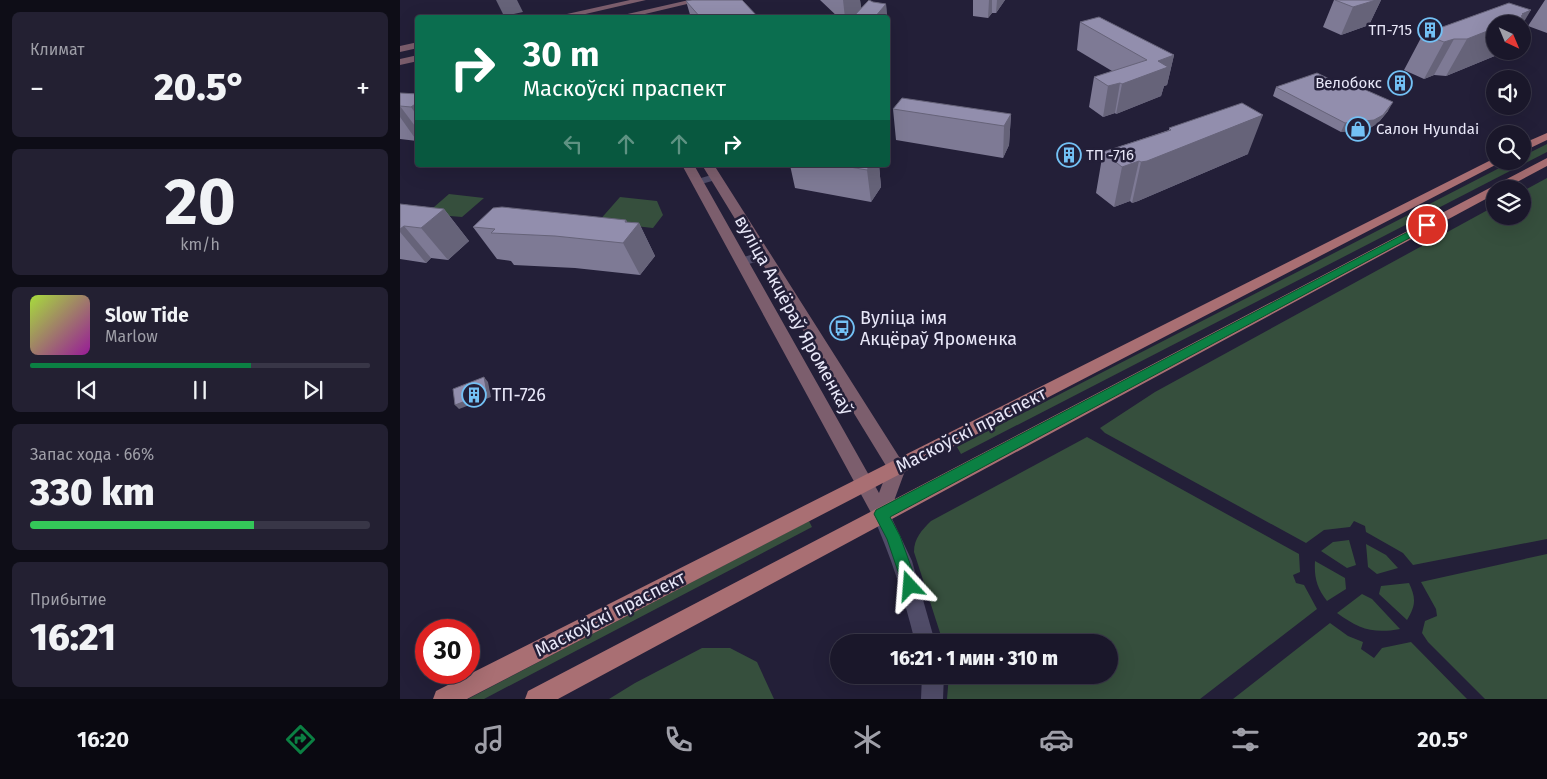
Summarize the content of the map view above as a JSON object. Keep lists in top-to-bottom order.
{
  "streets": {
    "main road": ["Маскоўскі праспект"],
    "street": ["вуліца Акцёраў Яроменкаў"]
  },
  "crossings": [
    ["вуліца Акцёраў Яроменкаў", "Маскоўскі праспект"]
  ],
  "places": {
    "building": [
      "ТП-715",
      "Велобокс",
      "ТП -716",
      "ТП-726"
    ],
    "shop": ["Салон Hyundai"],
    "bus stop": ["Вуліца імя Акцёраў Яроменка"]
  },
  "north": "bottom right",
  "page": {
    "tile": [
      "Климат",
      ["20", "km/h"],
      ["Запас хода · 66%", "330 km"],
      ["Прибытие", "16:21"]
    ],
    "turn": ["30 m", "Маскоўскі праспект"],
    "heat": ["−", "20.5°", "+"],
    "song": ["Slow Tide", "Marlow"],
    "limit": "30",
    "trip": "16:21 · 1 мин · 310 m",
    "tabs": ["16:20", "20.5°"]
  }
}
